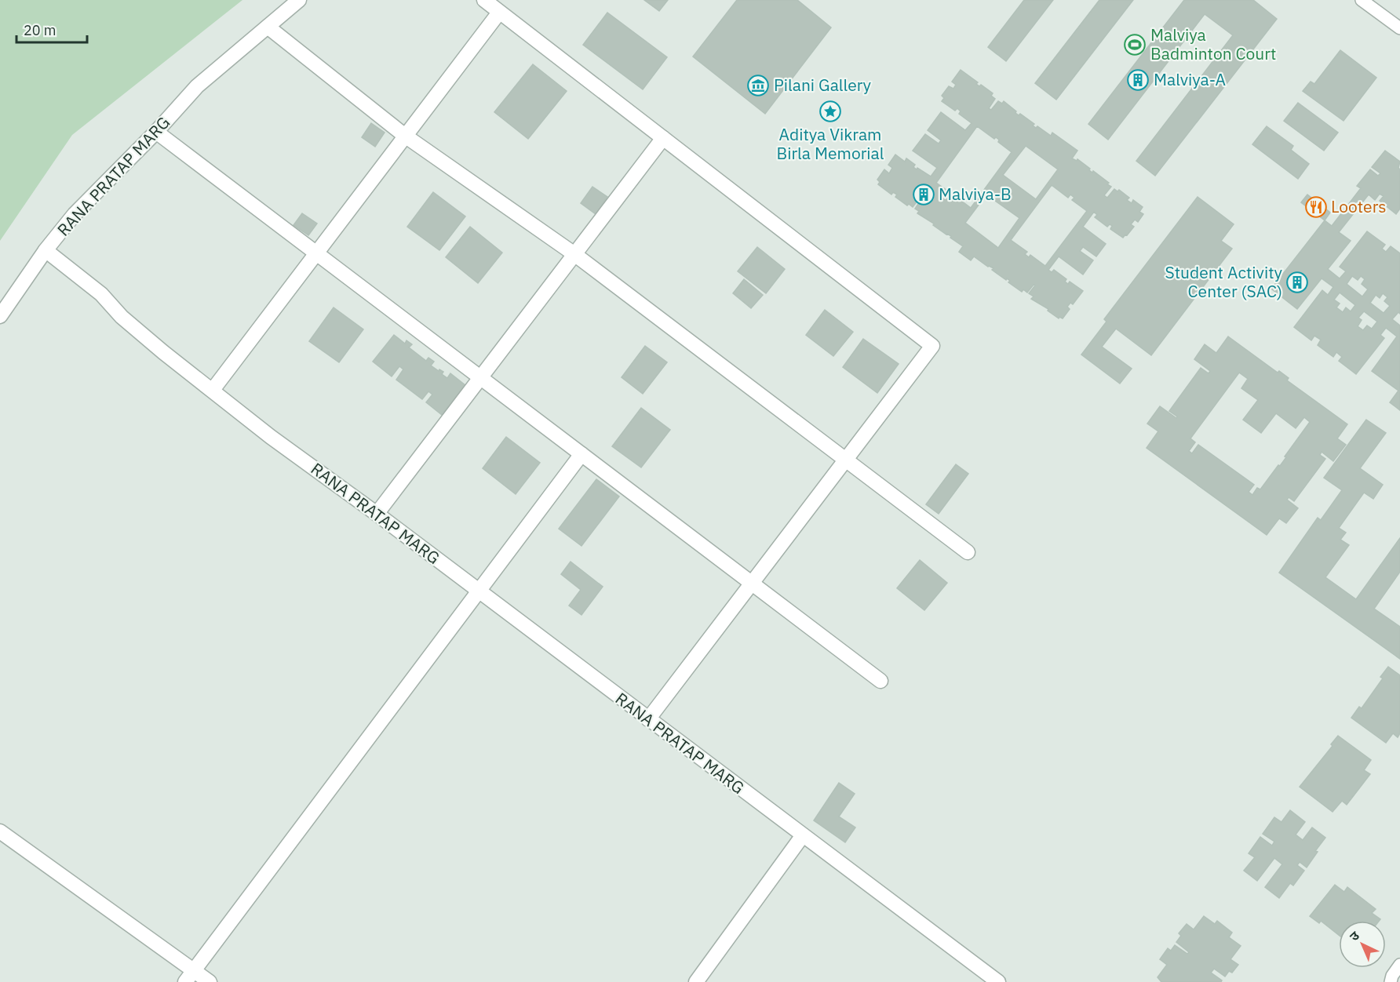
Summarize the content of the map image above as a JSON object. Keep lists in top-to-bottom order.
{
  "streets": {
    "street": ["RANA PRATAP MARG"]
  },
  "places": {
    "sports": ["Malviya Badminton Court"],
    "building": ["Malviya-A", "Malviya-B", "Student Activity Center (SAC)"],
    "museum": ["Pilani Gallery"],
    "place": ["Aditya Vikram Birla Memorial"],
    "restaurant": ["Looters"]
  },
  "scale_bar": "20 m",
  "north": "top left"
}
